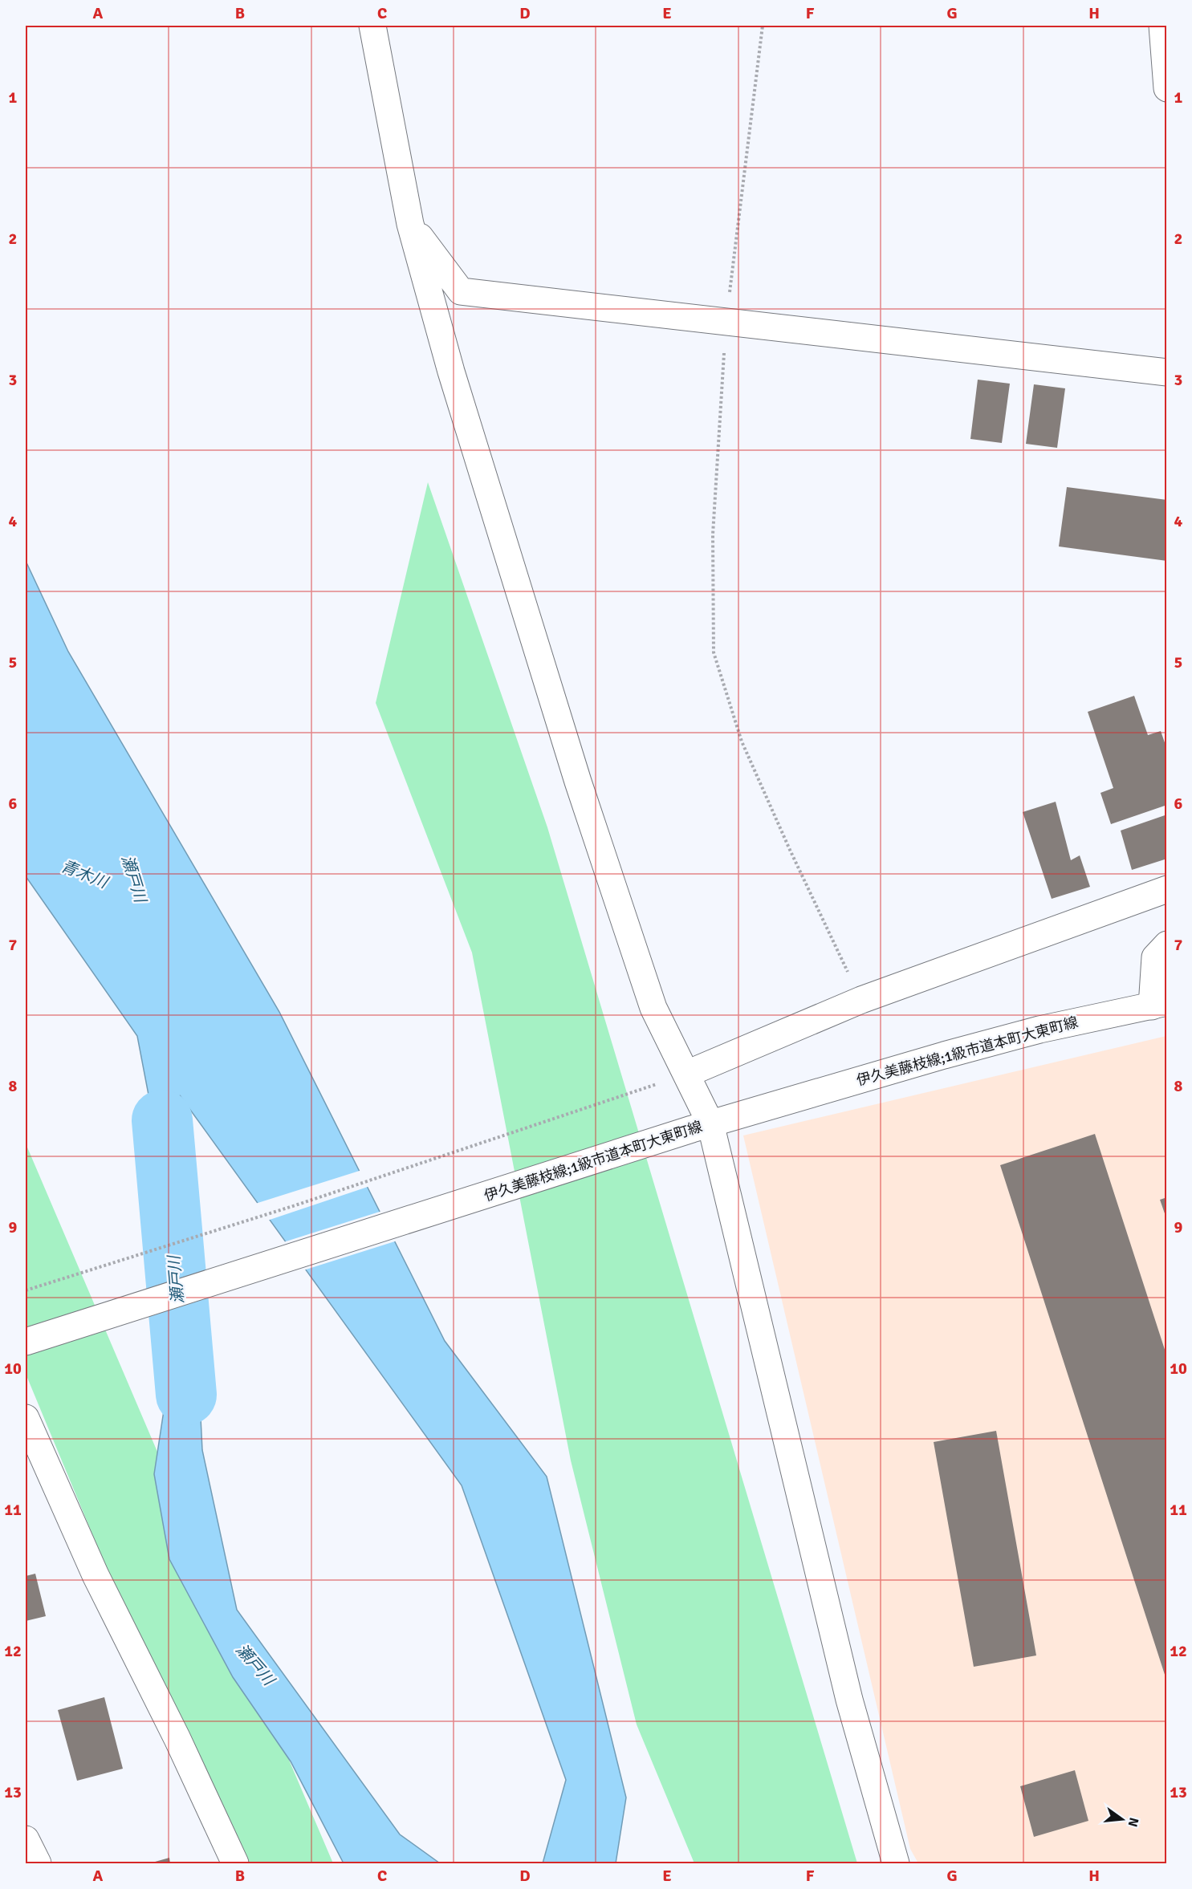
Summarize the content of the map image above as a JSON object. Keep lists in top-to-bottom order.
{
  "streets": {
    "street": ["伊久美藤枝線;1級市道本町大東町線"]
  },
  "water": ["青木川", "瀬戸川"],
  "north": "right",
  "grid": {
    "columns": [
      "A",
      "B",
      "C",
      "D",
      "E",
      "F",
      "G",
      "H"
    ],
    "rows": [
      "1",
      "2",
      "3",
      "4",
      "5",
      "6",
      "7",
      "8",
      "9",
      "10",
      "11",
      "12",
      "13"
    ]
  }
}
